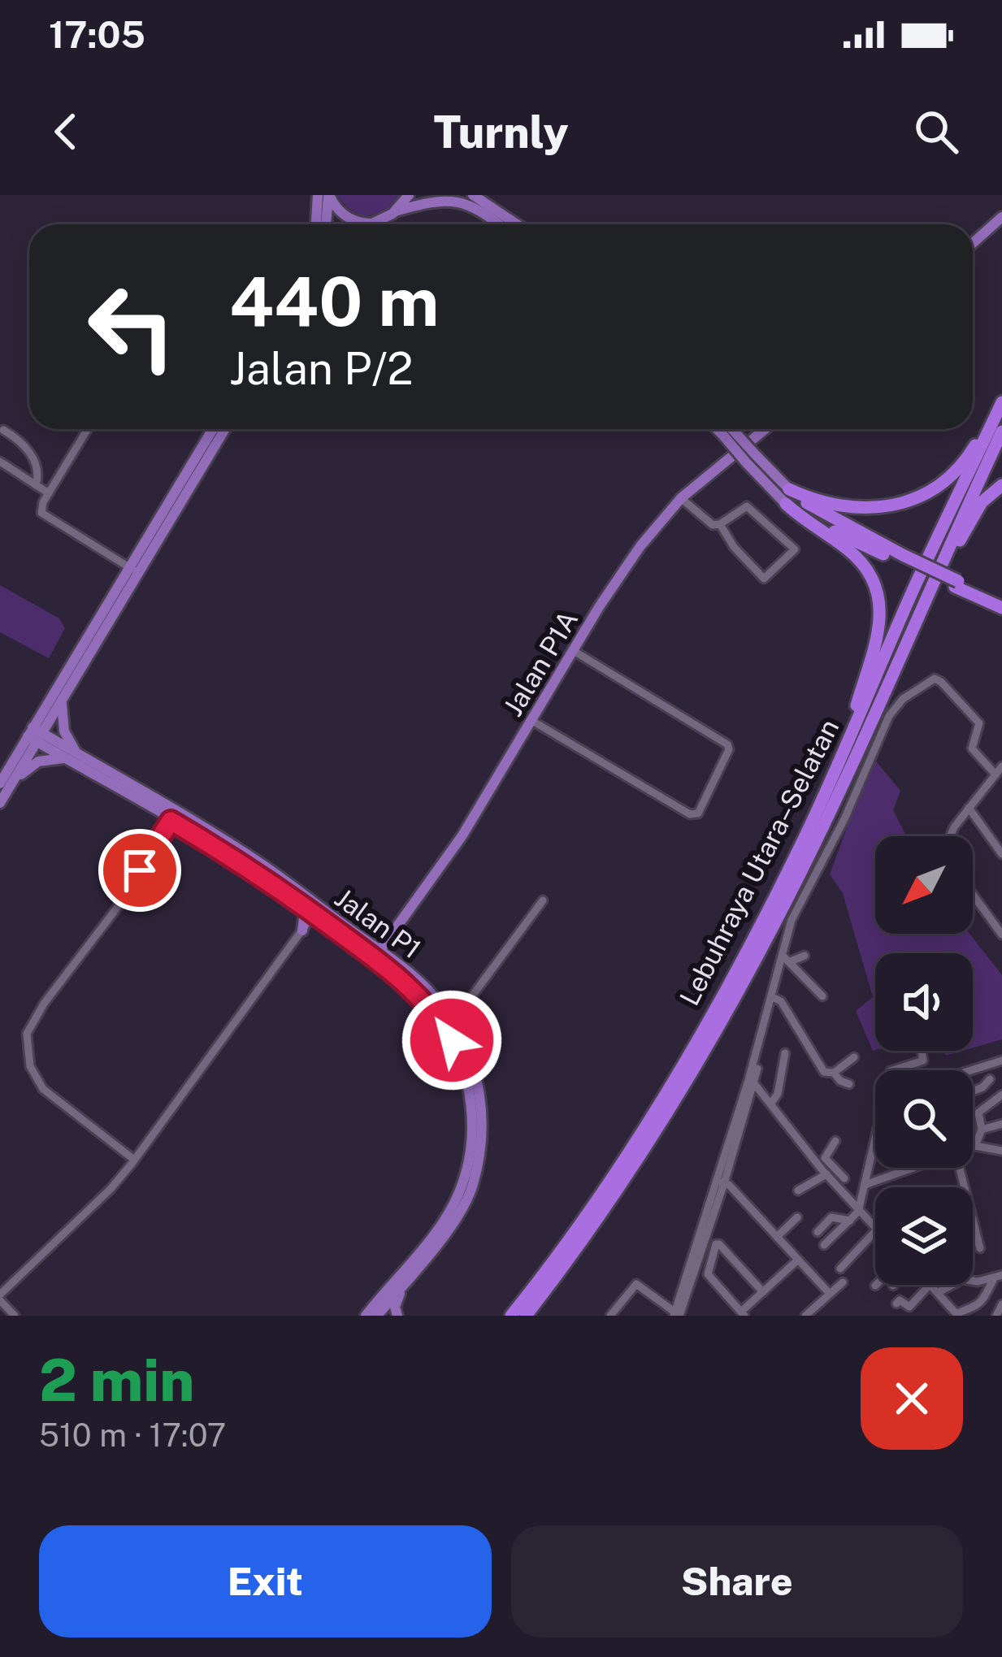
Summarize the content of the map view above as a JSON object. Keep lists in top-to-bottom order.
{
  "streets": {
    "highway": ["Lebuhraya Utara–Selatan"],
    "main road": ["Jalan P1A", "Jalan P1"]
  },
  "crossings": [
    ["Jalan P1A", "Jalan P1"]
  ],
  "north": "bottom left",
  "page": {
    "status": "17:05",
    "header": "Turnly",
    "turn": ["440 m", "Jalan P/2"],
    "heading": ["2 min", "510 m · 17:07"],
    "buttons": ["Exit", "Share"]
  }
}
